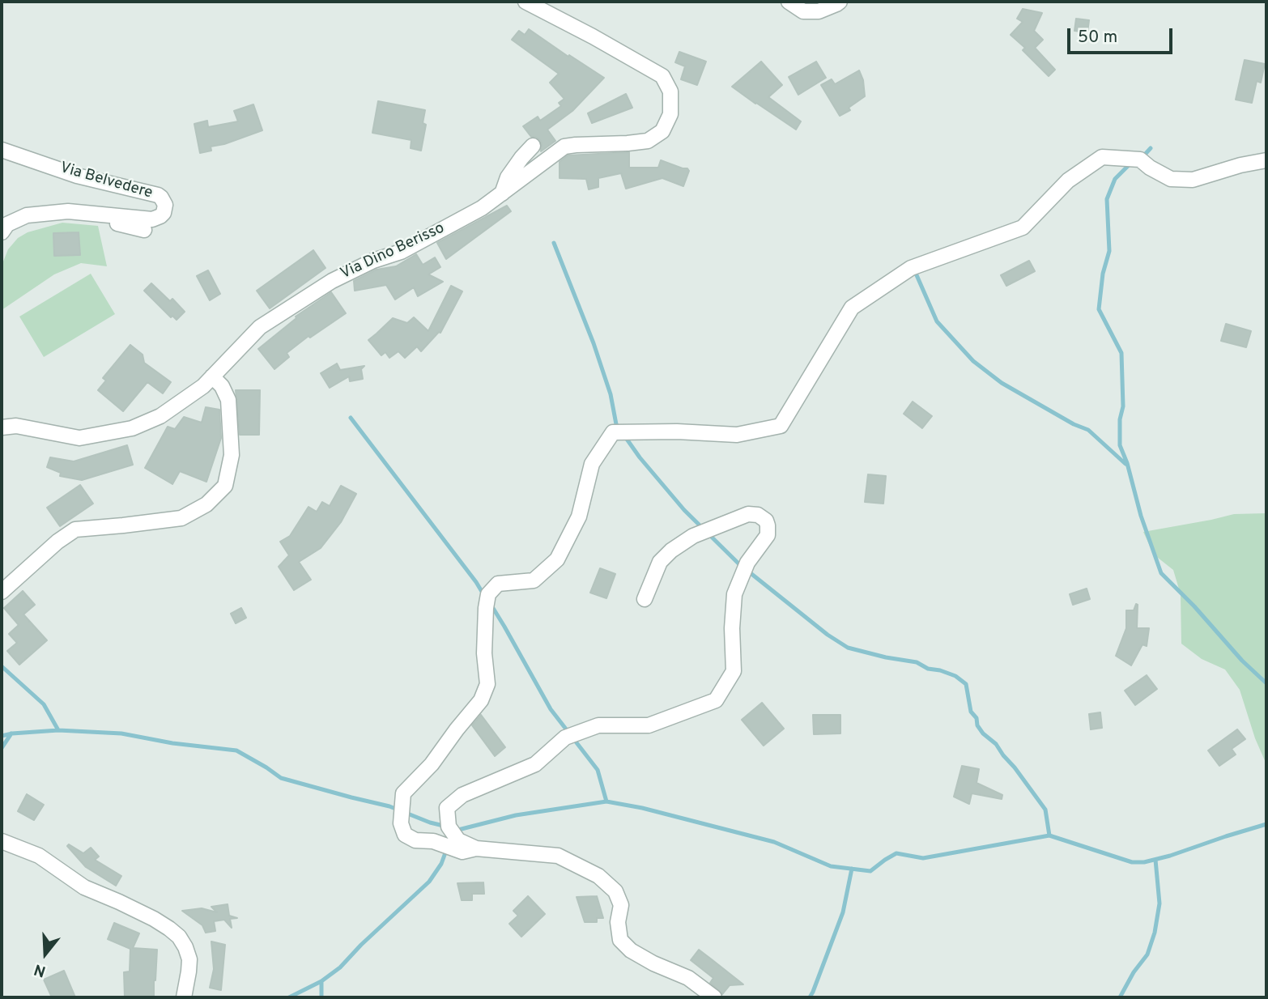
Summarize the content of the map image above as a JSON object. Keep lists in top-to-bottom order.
{
  "streets": {
    "street": ["Via Belvedere", "Via Dino Berisso"]
  },
  "scale_bar": "50 m",
  "north": "bottom"
}
